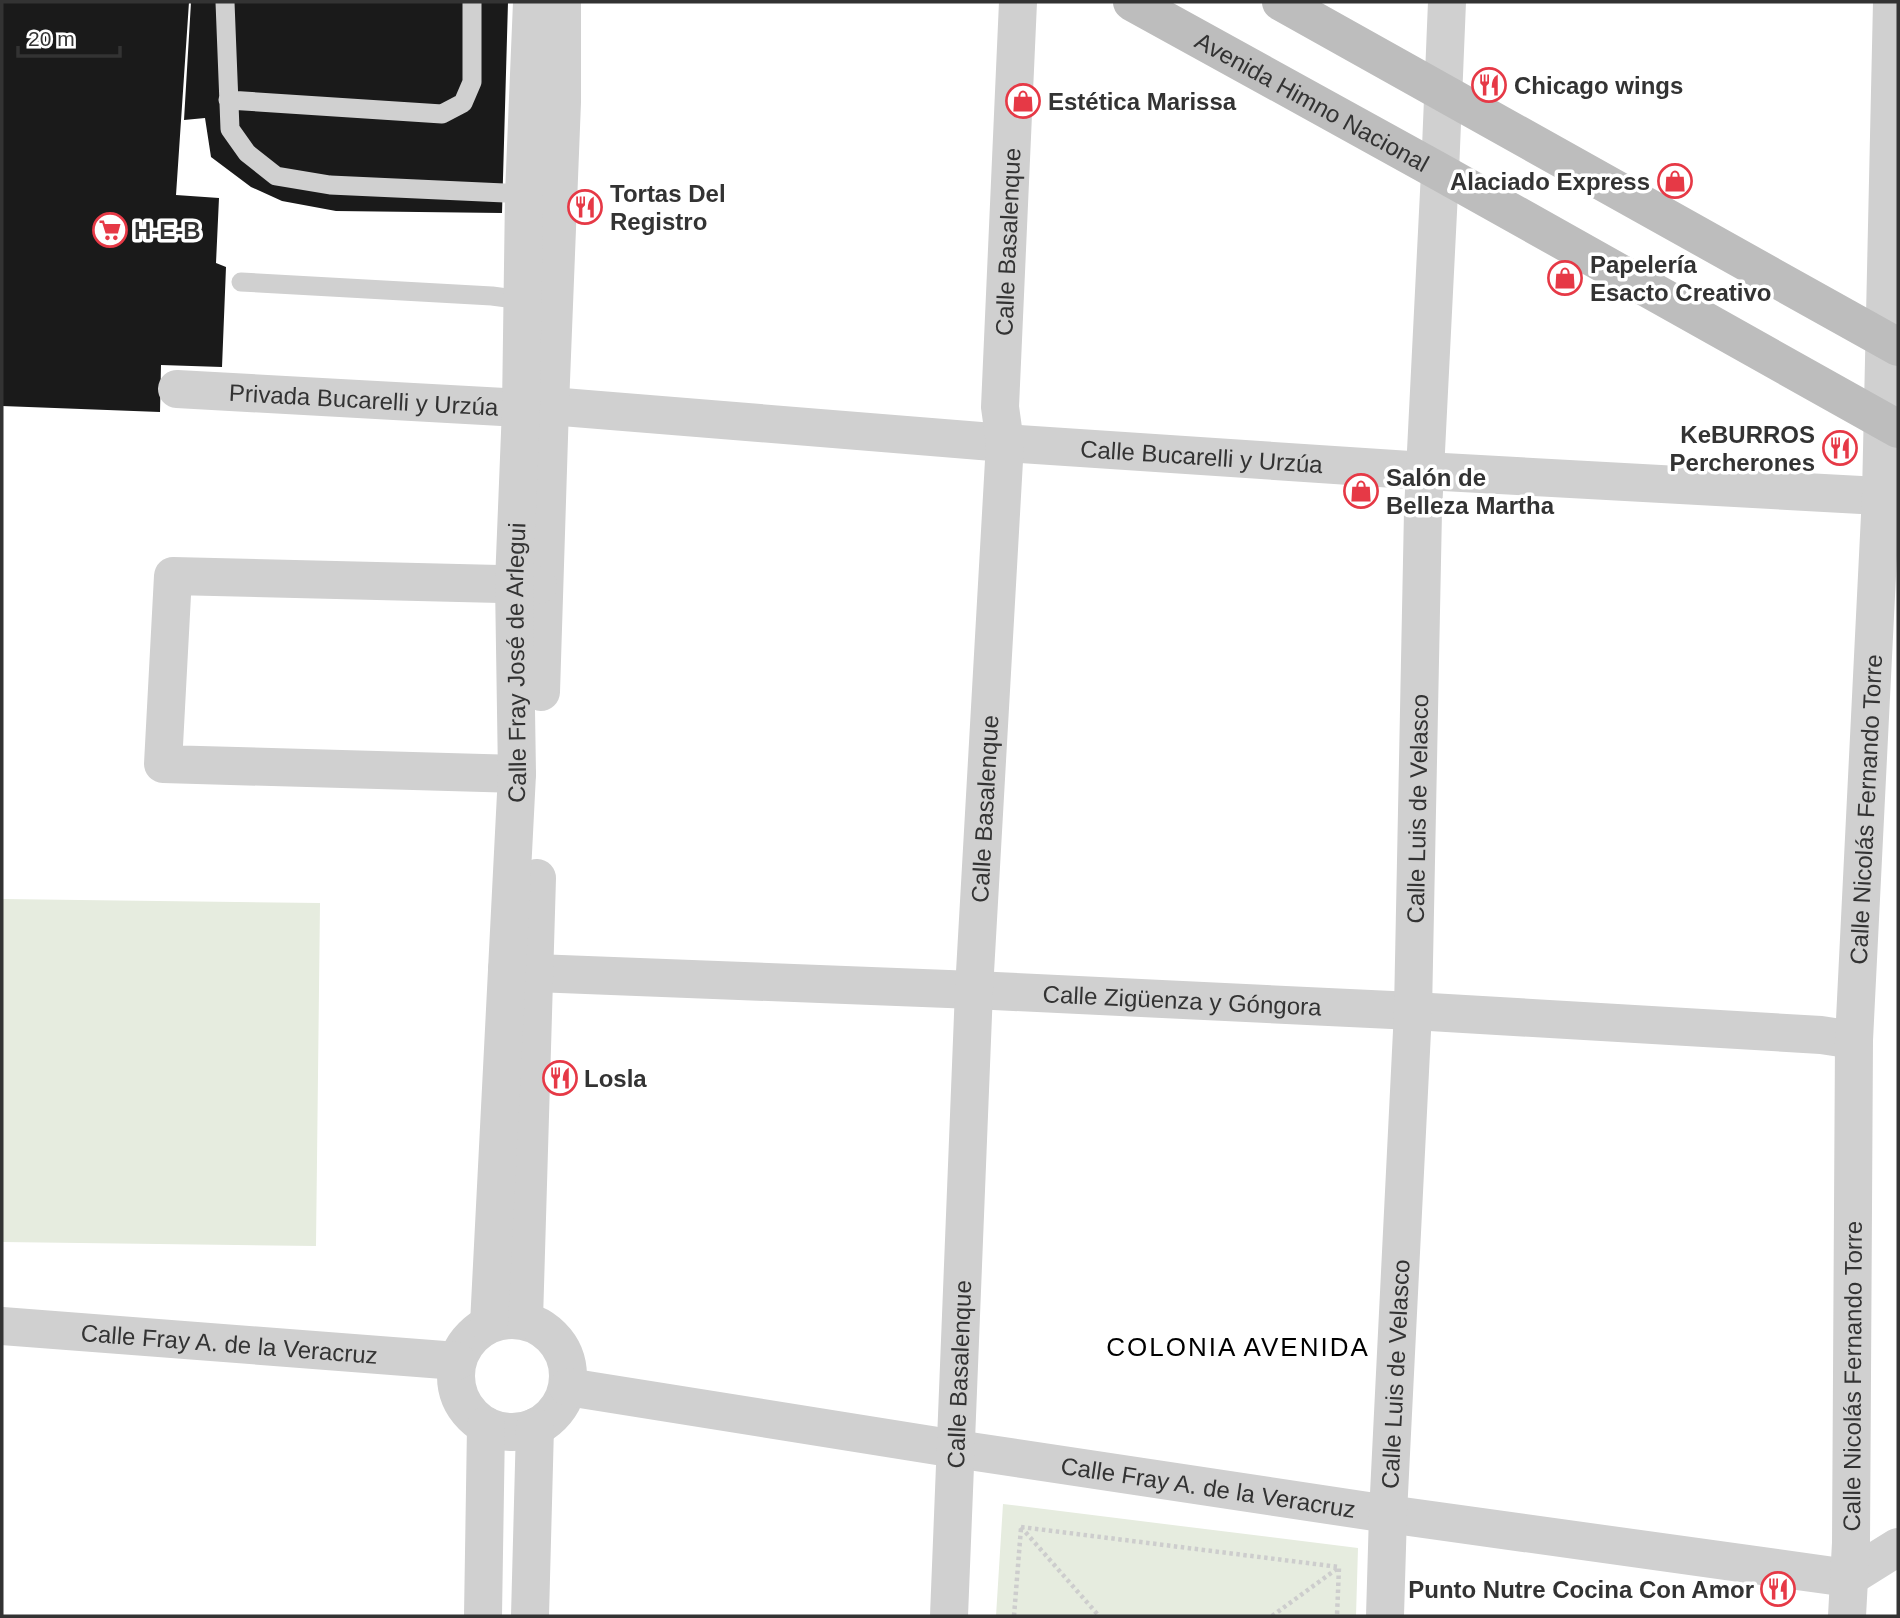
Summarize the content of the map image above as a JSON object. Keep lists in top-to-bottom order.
{
  "streets": {
    "main road": ["Avenida Himno Nacional"],
    "street": [
      "Calle Basalenque",
      "Privada Bucarelli y Urzúa",
      "Calle Bucarelli y Urzúa",
      "Calle Fray José de Arlegui",
      "Calle Luis de Velasco",
      "Calle Nicolás Fernando Torre",
      "Calle Zigüenza y Góngora",
      "Calle Fray A. de la Veracruz"
    ]
  },
  "crossings": [
    ["Avenida Himno Nacional", "Calle Luis de Velasco"],
    ["Avenida Himno Nacional", "Calle Nicolás Fernando Torre"],
    ["Calle Basalenque", "Calle Bucarelli y Urzúa"],
    ["Calle Basalenque", "Calle Zigüenza y Góngora"],
    ["Calle Basalenque", "Calle Fray A. de la Veracruz"],
    ["Privada Bucarelli y Urzúa", "Calle Bucarelli y Urzúa"],
    ["Privada Bucarelli y Urzúa", "Calle Fray José de Arlegui"],
    ["Calle Bucarelli y Urzúa", "Calle Fray José de Arlegui"],
    ["Calle Bucarelli y Urzúa", "Calle Luis de Velasco"],
    ["Calle Bucarelli y Urzúa", "Calle Nicolás Fernando Torre"],
    ["Calle Fray José de Arlegui", "Calle Zigüenza y Góngora"],
    ["Calle Fray José de Arlegui", "Calle Fray A. de la Veracruz"],
    ["Calle Luis de Velasco", "Calle Zigüenza y Góngora"],
    ["Calle Luis de Velasco", "Calle Fray A. de la Veracruz"],
    ["Calle Nicolás Fernando Torre", "Calle Zigüenza y Góngora"],
    ["Calle Nicolás Fernando Torre", "Calle Fray A. de la Veracruz"]
  ],
  "districts": ["COLONIA AVENIDA"],
  "places": {
    "restaurant": [
      "Chicago wings",
      "Tortas Del Registro",
      "KeBURROS Percherones",
      "Losla",
      "Punto Nutre Cocina Con Amor"
    ],
    "shop": [
      "Estética Marissa",
      "Alaciado Express",
      "Papelería Esacto Creativo",
      "Salón de Belleza Martha"
    ],
    "supermarket": ["H-E-B"]
  },
  "scale_bar": "20 m"
}
